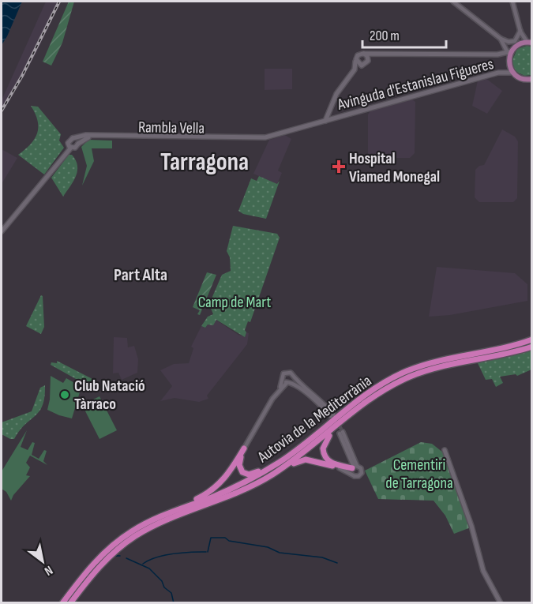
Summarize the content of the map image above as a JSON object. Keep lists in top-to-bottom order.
{
  "streets": {
    "highway": ["Autovia de la Mediterrània"],
    "main road": ["Avinguda d'Estanislau Figueres", "Rambla Vella"]
  },
  "crossings": [
    ["Avinguda d'Estanislau Figueres", "Rambla Vella"]
  ],
  "districts": ["Tarragona", "Part Alta"],
  "parks": ["Camp de Mart", "Cementiri de Tarragona"],
  "places": {
    "health": ["Hospital Viamed Monegal"],
    "other": ["Club Natació Tàrraco"]
  },
  "scale_bar": "200 m",
  "north": "bottom right"
}
